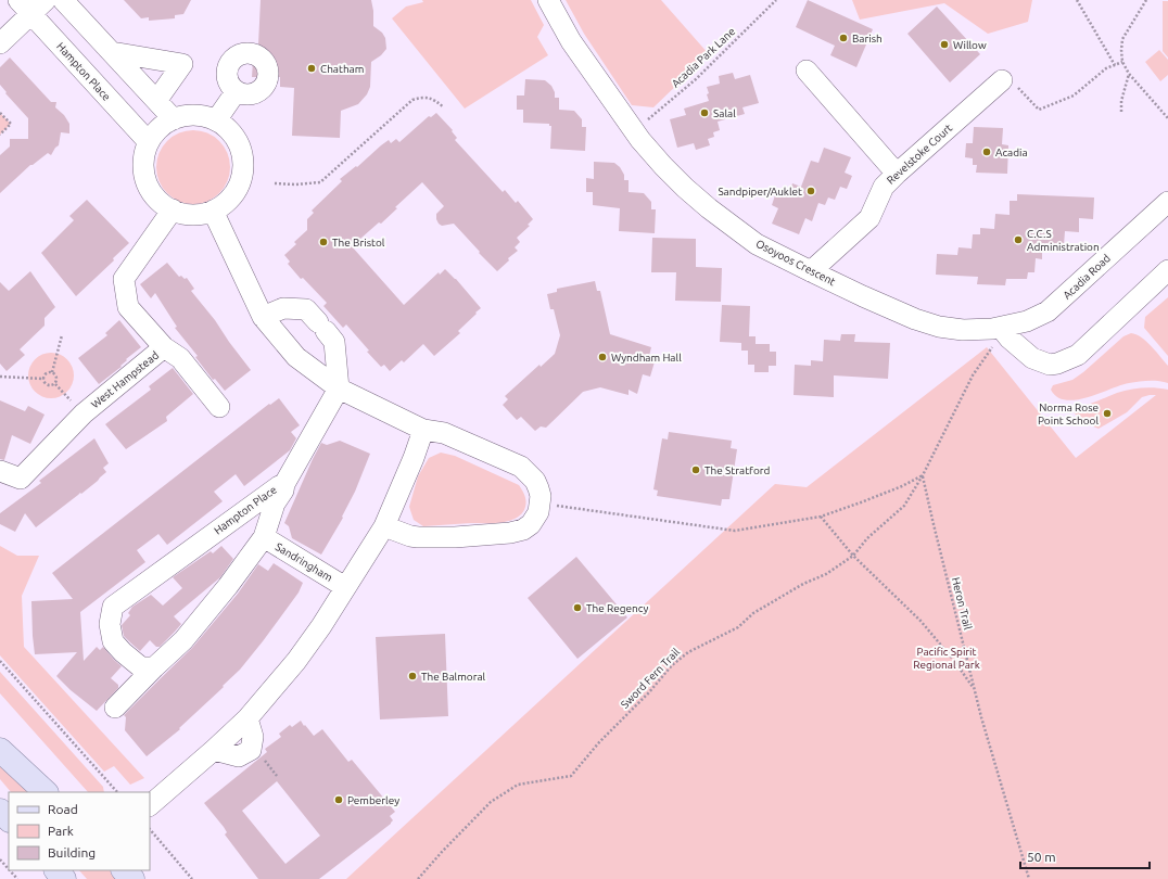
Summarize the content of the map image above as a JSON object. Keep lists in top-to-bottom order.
{
  "streets": {
    "street": [
      "Hampton Place",
      "Revelstoke Court",
      "Osoyoos Crescent",
      "Acadia Road",
      "West Hampstead",
      "Sandringham"
    ],
    "path": ["Acadia Park Lane", "Heron Trail", "Sword Fern Trail"]
  },
  "crossings": [
    ["Hampton Place", "West Hampstead"],
    ["Hampton Place", "Sandringham"],
    ["Revelstoke Court", "Osoyoos Crescent"],
    ["Osoyoos Crescent", "Acadia Road"],
    ["Heron Trail", "Sword Fern Trail"]
  ],
  "parks": ["Pacific Spirit Regional Park"],
  "places": [
    "Barish",
    "Willow",
    "Chatham",
    "Salal",
    "Acadia",
    "Sandpiper/Auklet",
    "C.C.S Administration",
    "The Bristol",
    "Wyndham Hall",
    "Norma Rose Point School",
    "The Stratford",
    "The Regency",
    "The Balmoral",
    "Pemberley"
  ],
  "legend": ["Road", "Park", "Building"],
  "scale_bar": "50 m"
}
